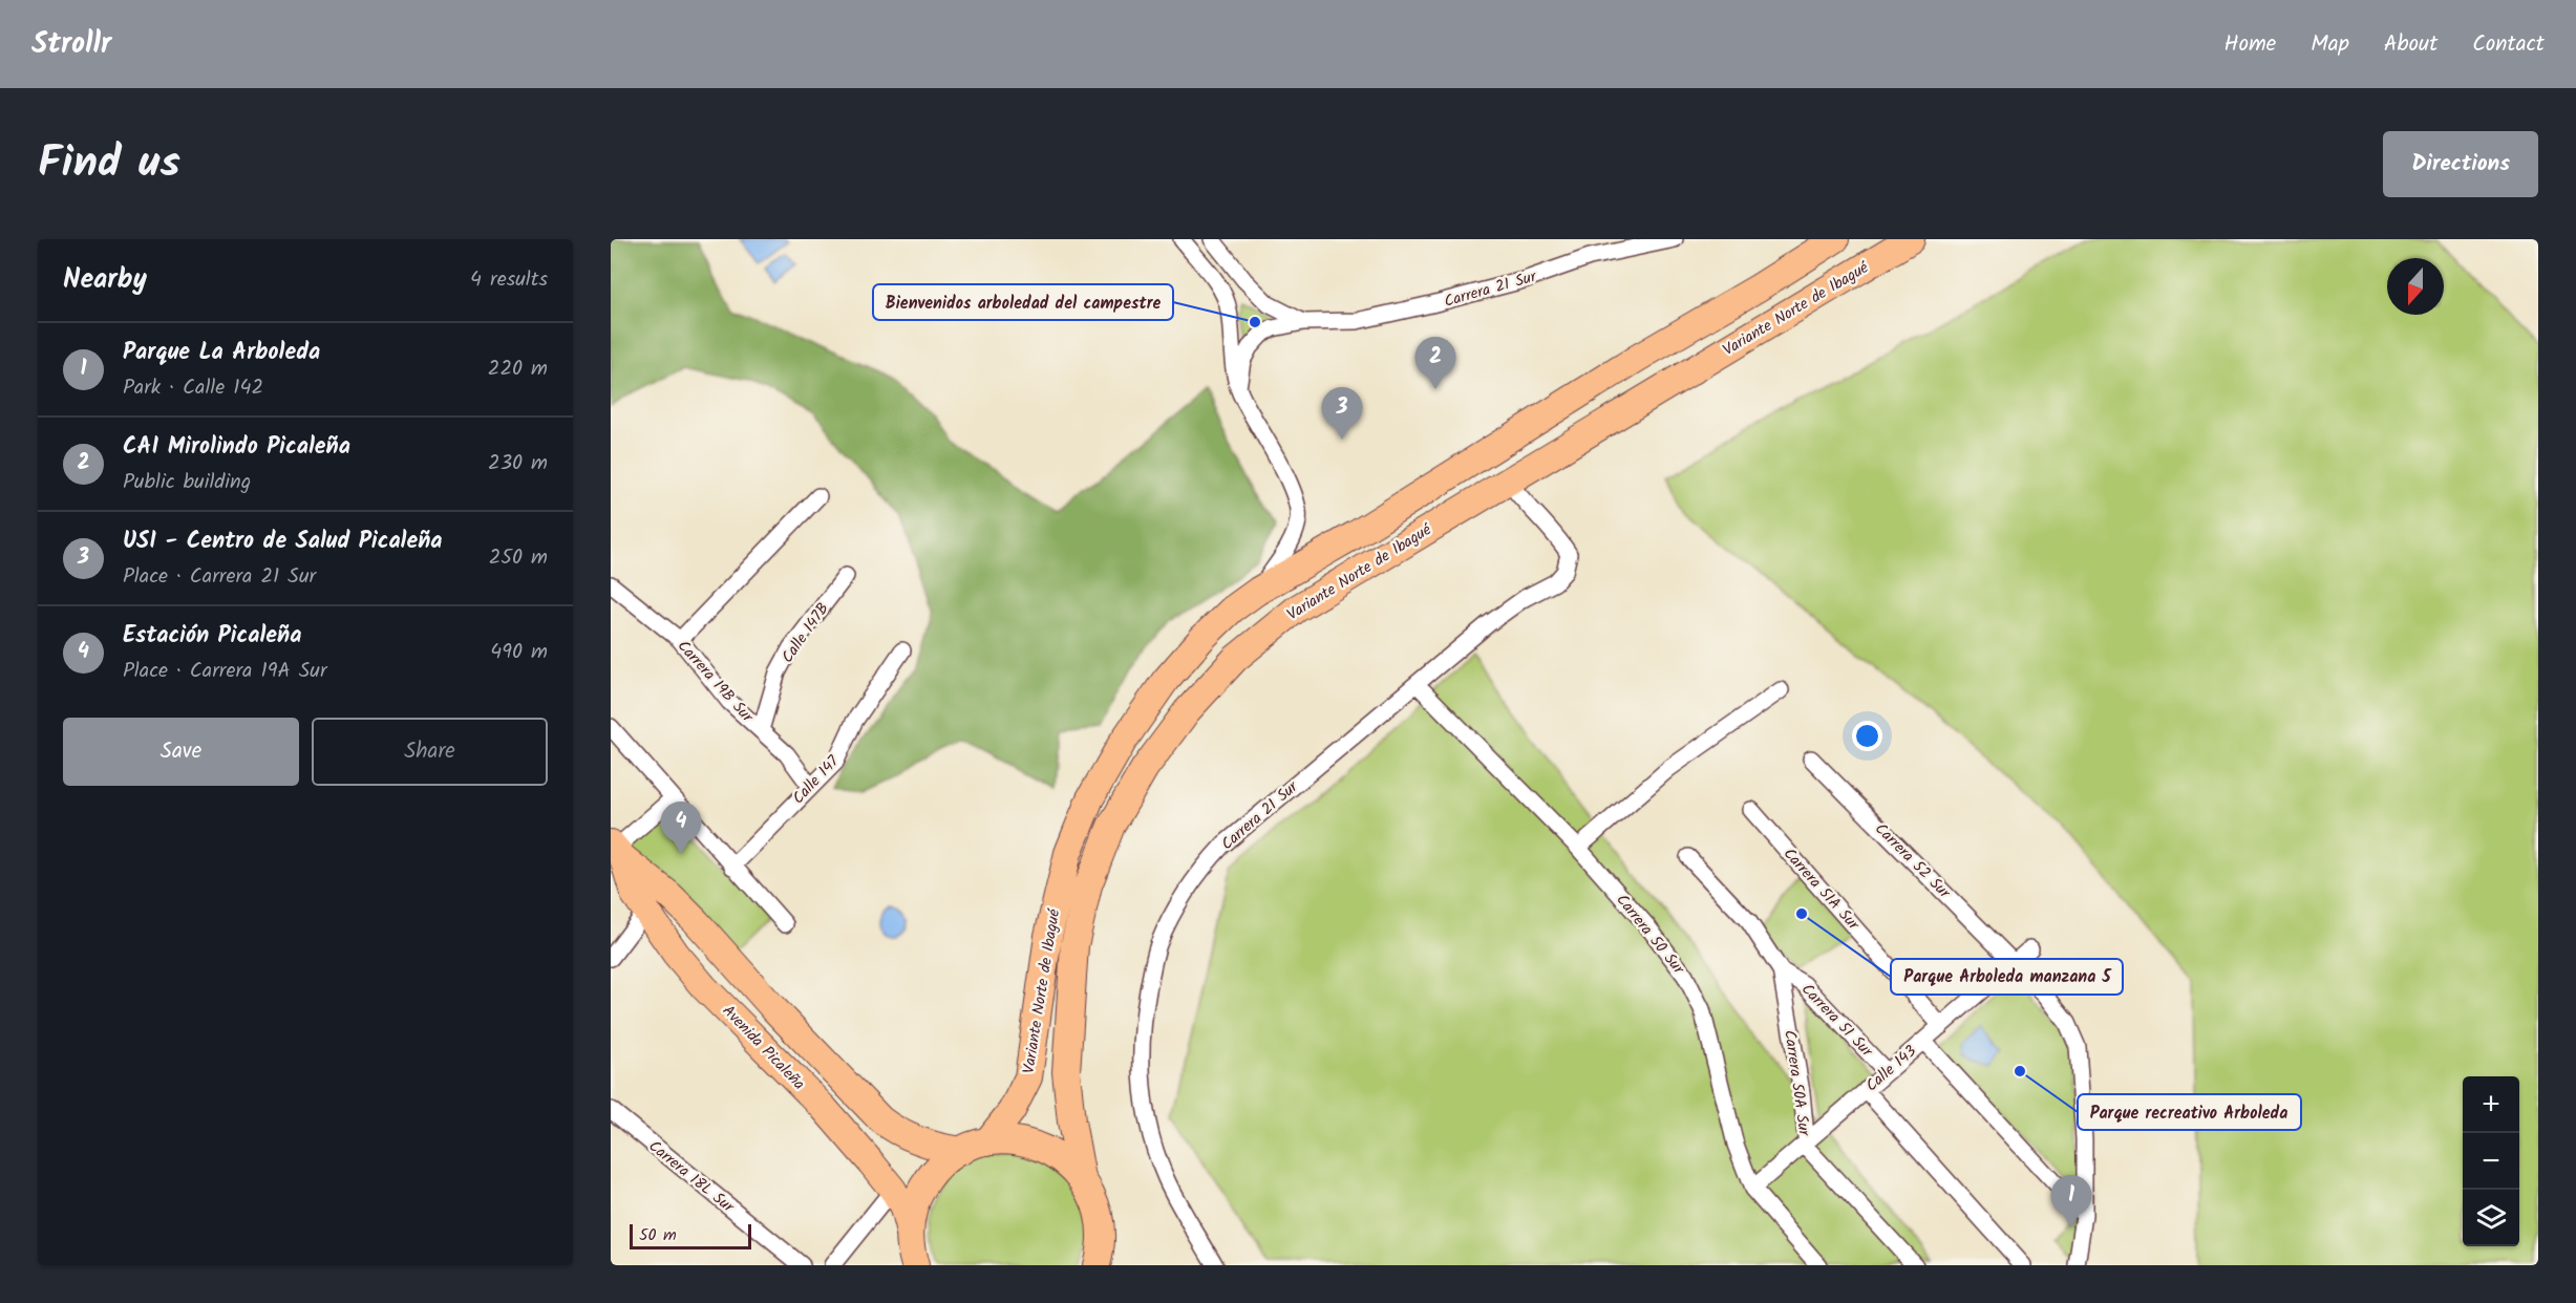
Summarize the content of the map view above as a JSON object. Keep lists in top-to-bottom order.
{
  "streets": {
    "main road": ["Variante Norte de Ibagué", "Avenida Picaleña"],
    "street": [
      "Carrera 21 Sur",
      "Calle 147B",
      "Carrera 19B Sur",
      "Calle 147",
      "Carrera 52 Sur",
      "Carrera 51A Sur",
      "Carrera 50 Sur",
      "Carrera 51 Sur",
      "Calle 143",
      "Carrera 50A Sur",
      "Carrera 18L Sur"
    ]
  },
  "crossings": [
    ["Carrera 21 Sur", "Variante Norte de Ibagué"],
    ["Carrera 21 Sur", "Carrera 50 Sur"],
    ["Calle 147B", "Carrera 19B Sur"],
    ["Carrera 19B Sur", "Calle 147"],
    ["Carrera 52 Sur", "Calle 143"],
    ["Carrera 51A Sur", "Calle 143"],
    ["Carrera 50 Sur", "Calle 143"],
    ["Carrera 51 Sur", "Calle 143"],
    ["Carrera 51 Sur", "Carrera 50A Sur"],
    ["Calle 143", "Carrera 50A Sur"]
  ],
  "places": ["Bienvenidos arboledad del campestre", "Parque Arboleda manzana 5", "Parque recreativo Arboleda"],
  "scale_bar": "50 m",
  "north": "bottom",
  "page": {
    "header": "Strollr",
    "nav": [
      "Home",
      "Map",
      "About",
      "Contact"
    ],
    "title": "Find us",
    "buttons": [
      "Directions",
      ["Save", "Share"]
    ],
    "heading": ["Nearby", "4 results"],
    "list": [
      {
        "mark": "1",
        "name": "Parque La Arboleda",
        "note": "Park · Calle 142",
        "value": "220 m"
      },
      {
        "mark": "2",
        "name": "CAI Mirolindo Picaleña",
        "note": "Public building",
        "value": "230 m"
      },
      {
        "mark": "3",
        "name": "USI - Centro de Salud Picaleña",
        "note": "Place · Carrera 21 Sur",
        "value": "250 m"
      },
      {
        "mark": "4",
        "name": "Estación Picaleña",
        "note": "Place · Carrera 19A Sur",
        "value": "490 m"
      }
    ],
    "pins": [
      "2",
      "3",
      "4",
      "1"
    ],
    "map_buttons": ["+", "−"],
    "scale": "50 m"
  }
}
